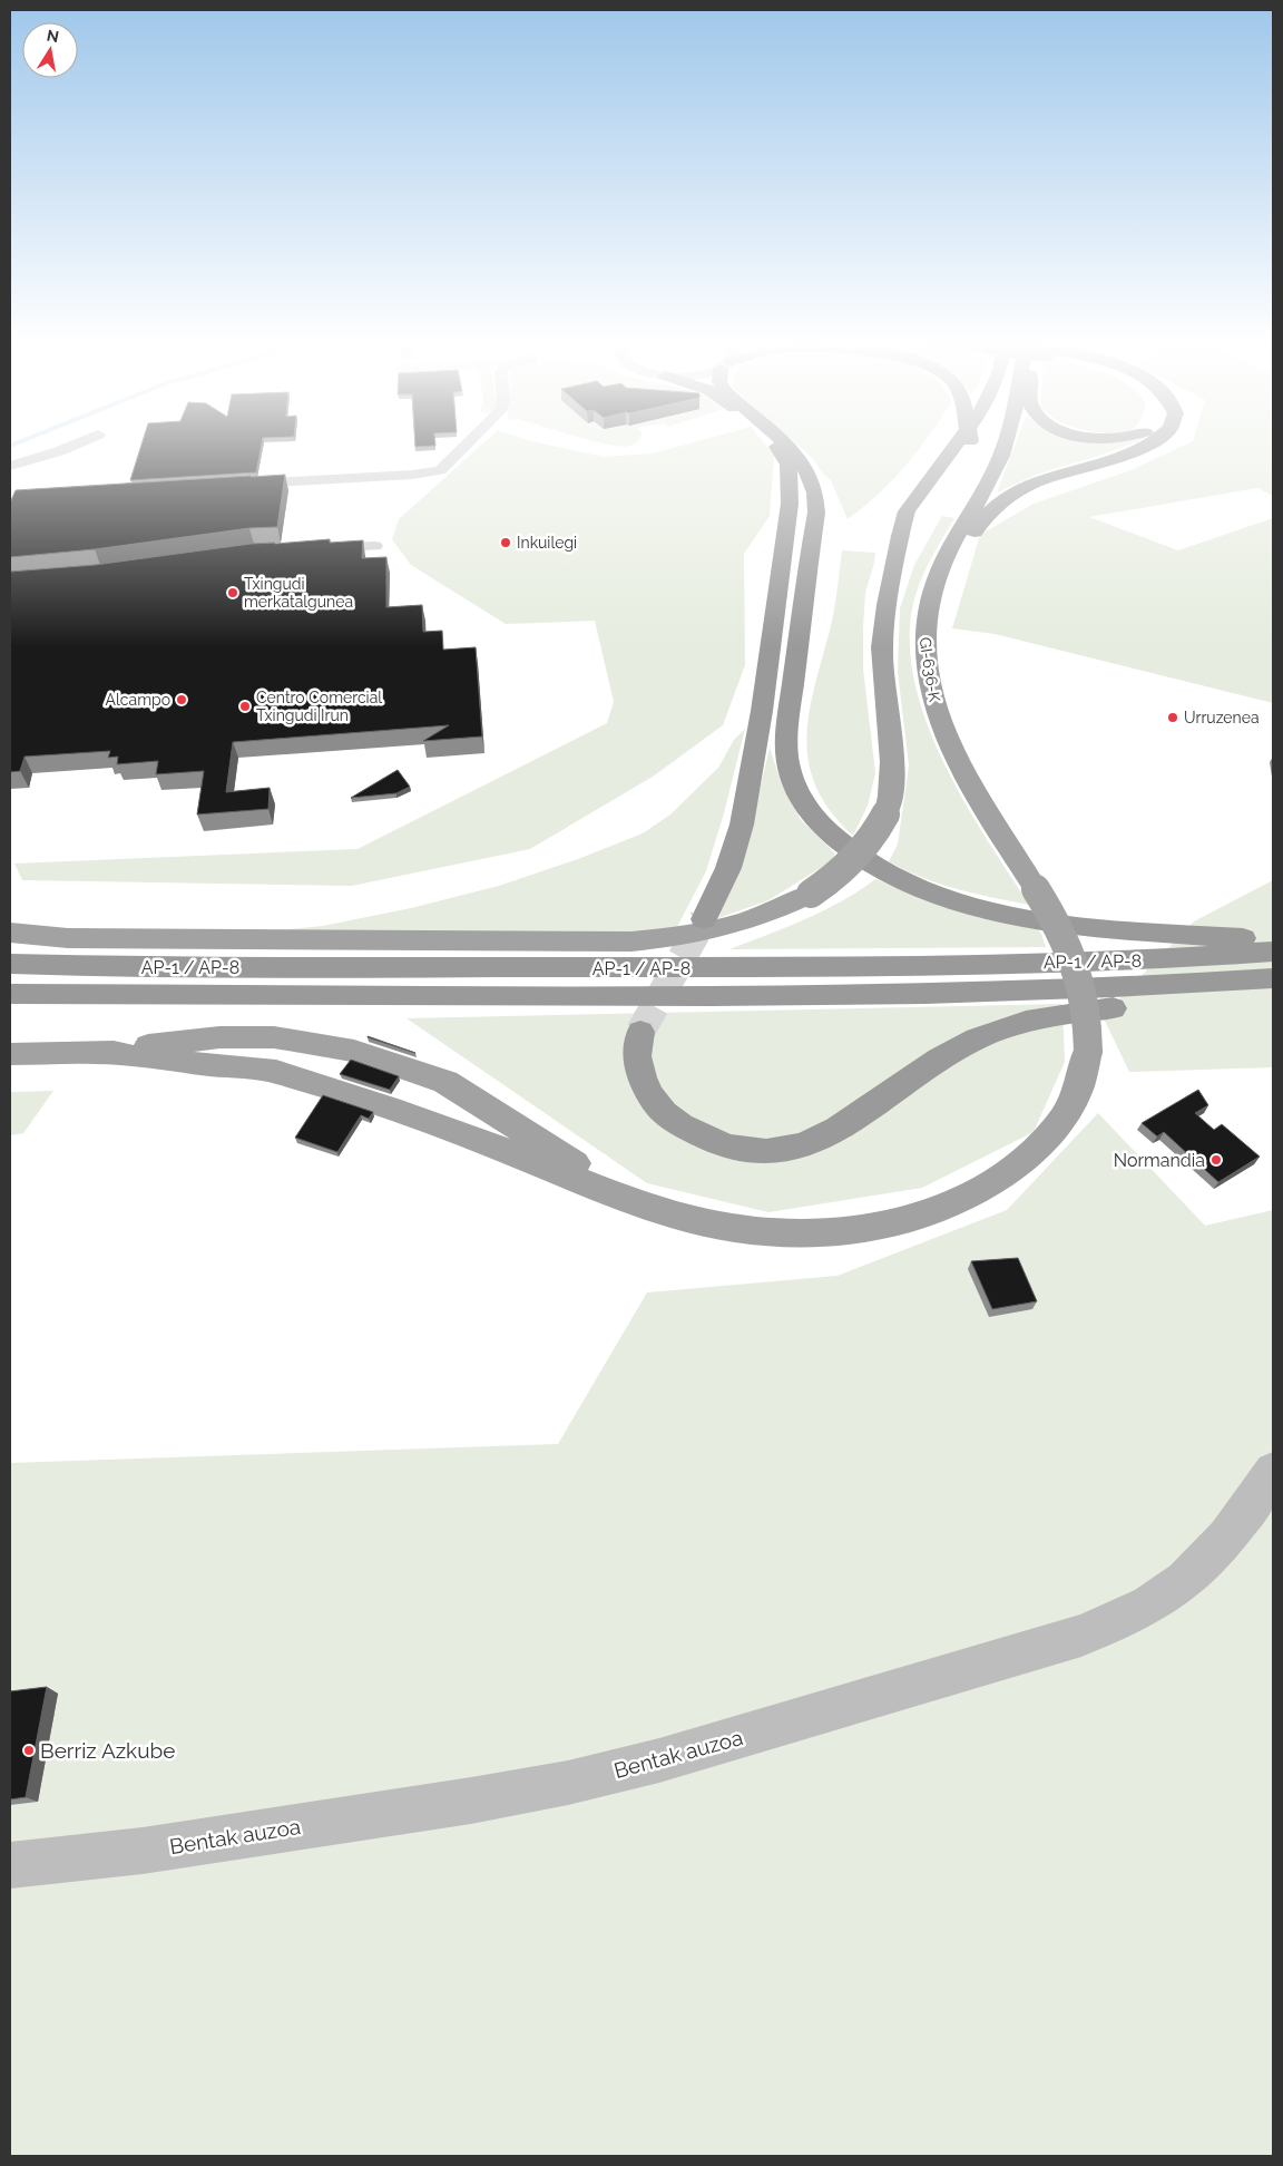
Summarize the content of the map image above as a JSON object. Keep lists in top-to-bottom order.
{
  "streets": {
    "highway": ["GI-636-K", "AP-1 / AP-8"],
    "main road": ["Bentak auzoa"]
  },
  "places": [
    "Inkuilegi",
    "Txingudi merkatalgunea",
    "Alcampo",
    "Centro Comercial Txingudi Irun",
    "Urruzenea",
    "Normandia",
    "Berriz Azkube"
  ],
  "north": "top"
}
